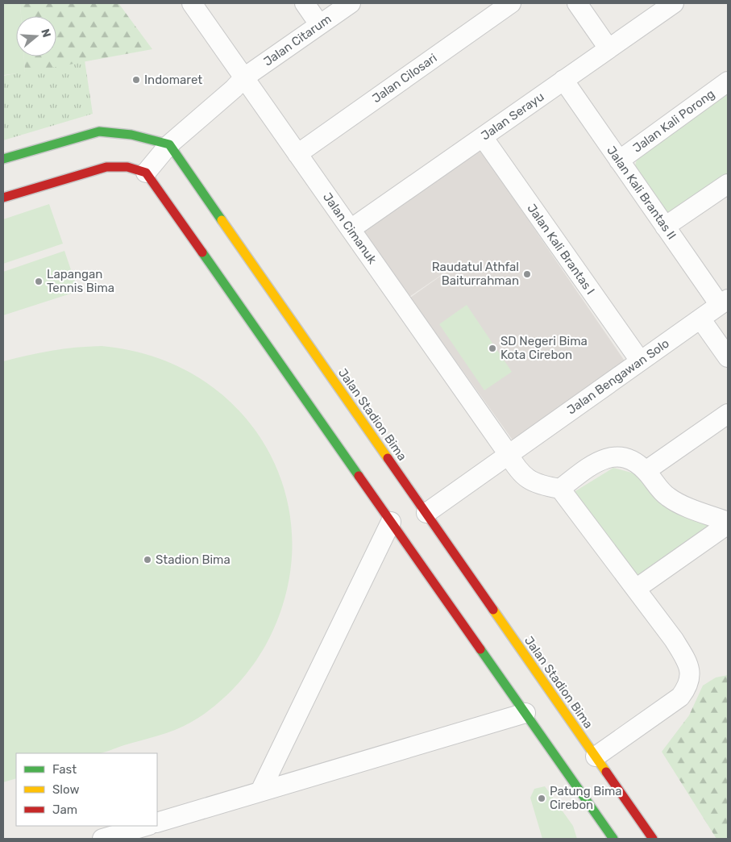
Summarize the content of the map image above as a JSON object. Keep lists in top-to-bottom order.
{
  "streets": {
    "street": [
      "Jalan Citarum",
      "Jalan Cilosari",
      "Jalan Serayu",
      "Jalan Kali Porong",
      "Jalan Kali Brantas II",
      "Jalan Cimanuk",
      "Jalan Kali Brantas I",
      "Jalan Bengawan Solo",
      "Jalan Stadion Bima"
    ]
  },
  "crossings": [
    ["Jalan Citarum", "Jalan Cimanuk"],
    ["Jalan Citarum", "Jalan Stadion Bima"],
    ["Jalan Cilosari", "Jalan Cimanuk"],
    ["Jalan Serayu", "Jalan Kali Brantas II"],
    ["Jalan Serayu", "Jalan Cimanuk"],
    ["Jalan Serayu", "Jalan Kali Brantas I"],
    ["Jalan Kali Porong", "Jalan Kali Brantas II"],
    ["Jalan Kali Brantas II", "Jalan Bengawan Solo"],
    ["Jalan Cimanuk", "Jalan Bengawan Solo"],
    ["Jalan Kali Brantas I", "Jalan Bengawan Solo"],
    ["Jalan Bengawan Solo", "Jalan Stadion Bima"]
  ],
  "places": [
    "Indomaret",
    "Raudatul Athfal Baiturrahman",
    "Lapangan Tennis Bima",
    "SD Negeri Bima Kota Cirebon",
    "Stadion Bima",
    "Patung Bima Cirebon"
  ],
  "legend": ["Fast", "Slow", "Jam"],
  "north": "right"
}
